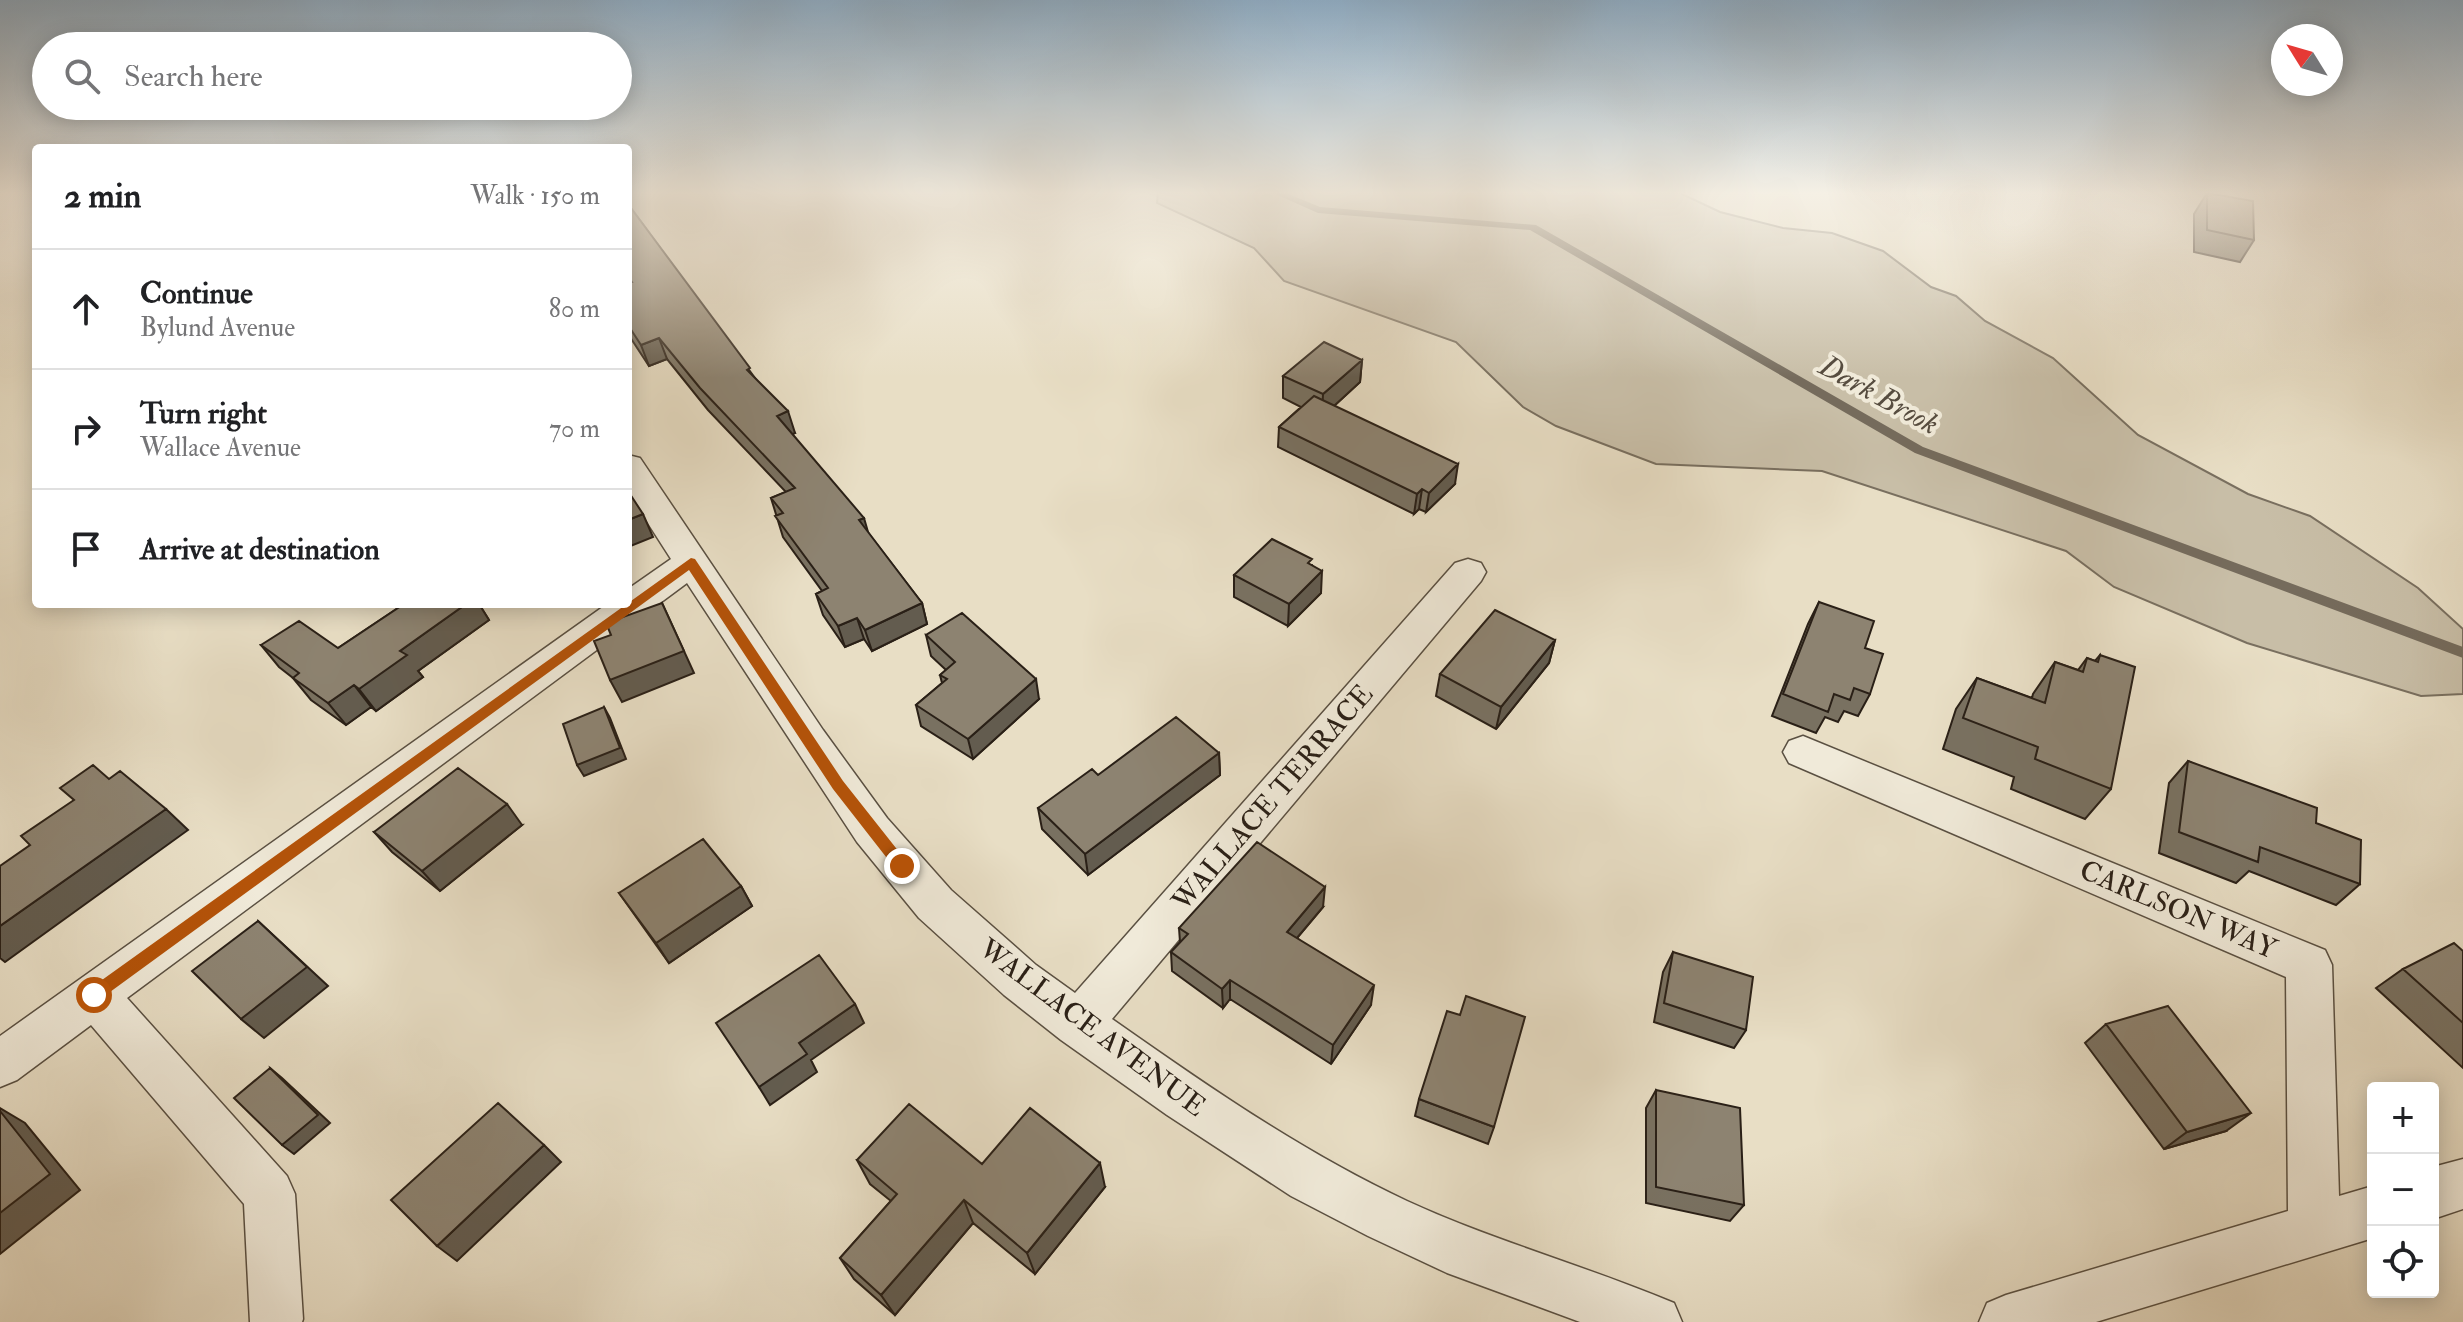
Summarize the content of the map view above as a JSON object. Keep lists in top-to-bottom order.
{
  "streets": {
    "street": ["WALLACE TERRACE", "CARLSON WAY", "WALLACE AVENUE"]
  },
  "crossings": [
    ["WALLACE TERRACE", "WALLACE AVENUE"]
  ],
  "water": ["Dark Brook"],
  "north": "top left",
  "page": {
    "search": "Search here",
    "heading": ["2 min", "Walk · 150 m"],
    "list": [
      ["Continue", "Bylund Avenue", "80 m"],
      ["Turn right", "Wallace Avenue", "70 m"],
      "Arrive at destination"
    ],
    "map_buttons": ["+", "−"]
  }
}
